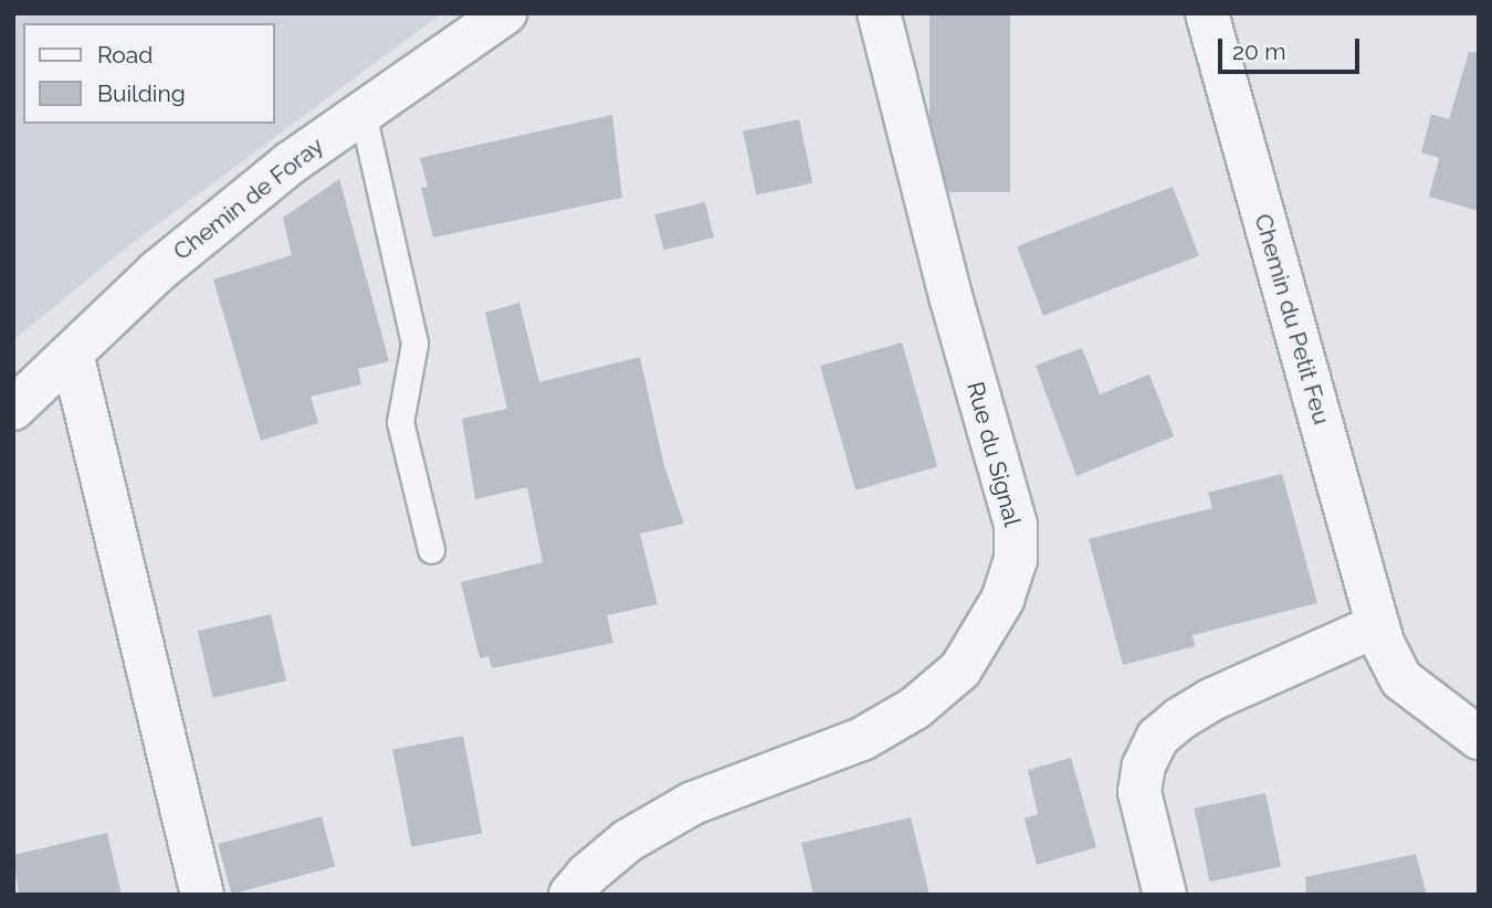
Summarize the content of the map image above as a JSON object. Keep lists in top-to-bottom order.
{
  "streets": {
    "street": ["Chemin de Foray", "Chemin du Petit Feu", "Rue du Signal"]
  },
  "legend": ["Road", "Building"],
  "scale_bar": "20 m"
}
